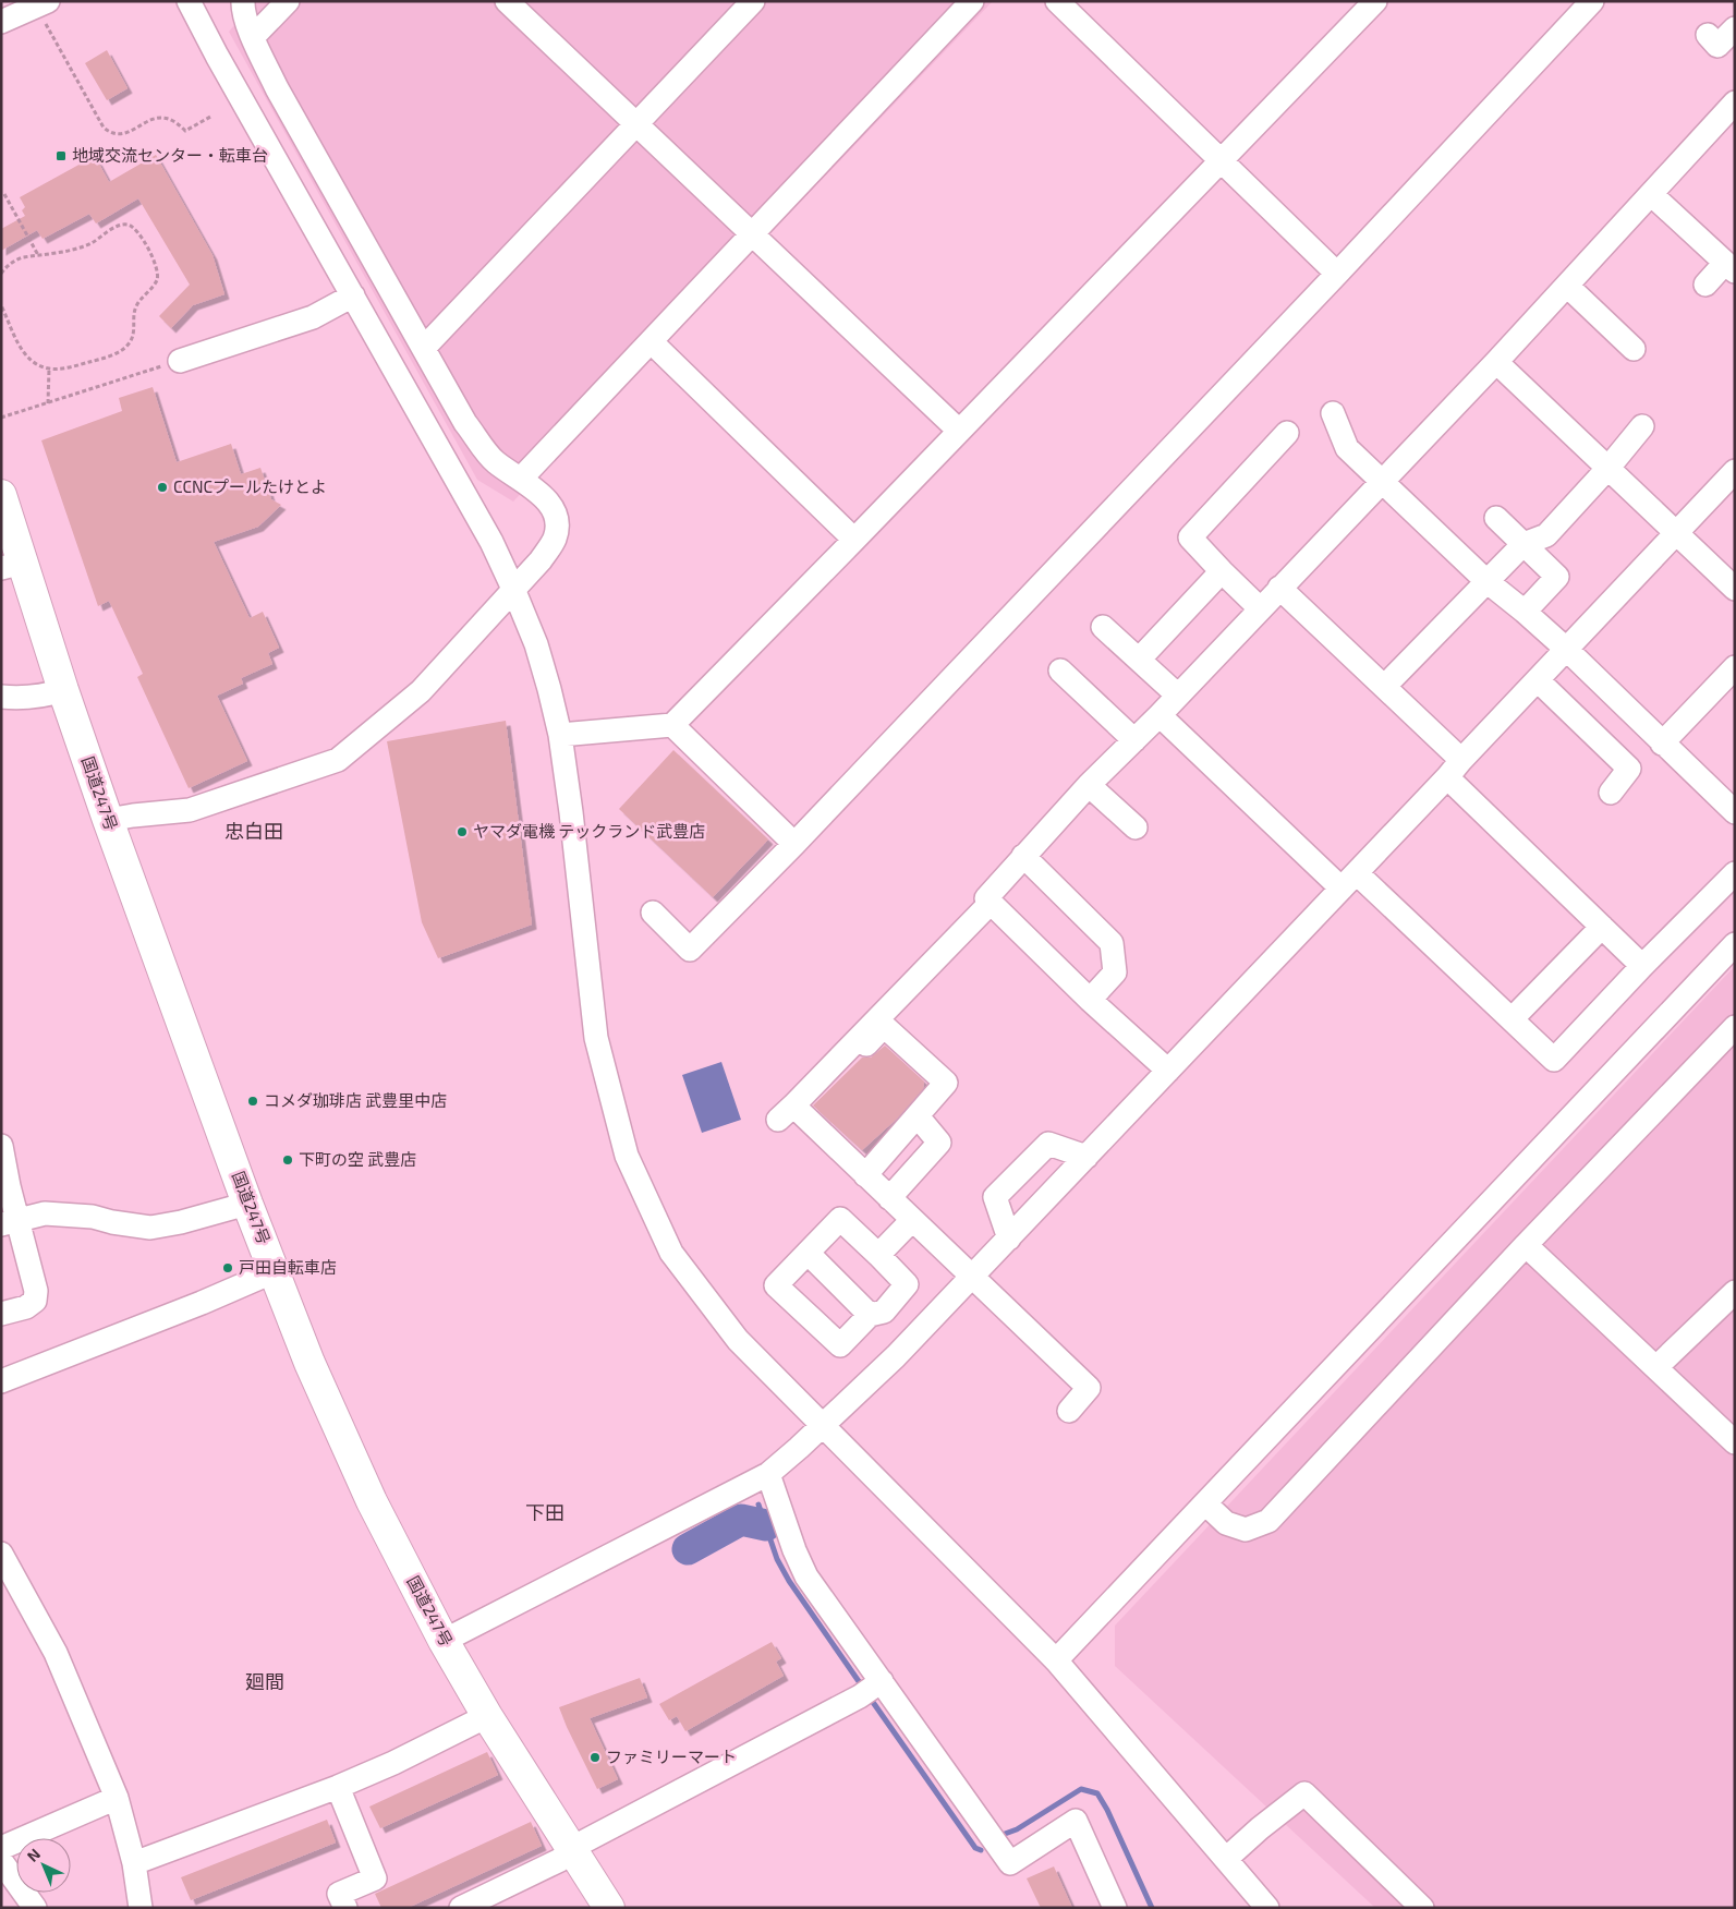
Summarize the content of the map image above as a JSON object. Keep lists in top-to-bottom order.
{
  "streets": {
    "highway": ["国道247号"]
  },
  "districts": ["忠白田", "下田", "廻間"],
  "places": {
    "transit": ["地域交流センター・転車台"],
    "other": [
      "CCNCプールたけとよ",
      "ヤマダ電機 テックランド武豊店",
      "コメダ珈琲店 武豊里中店",
      "下町の空 武豊店",
      "戸田自転車店",
      "ファミリーマート"
    ]
  },
  "north": "top left"
}
